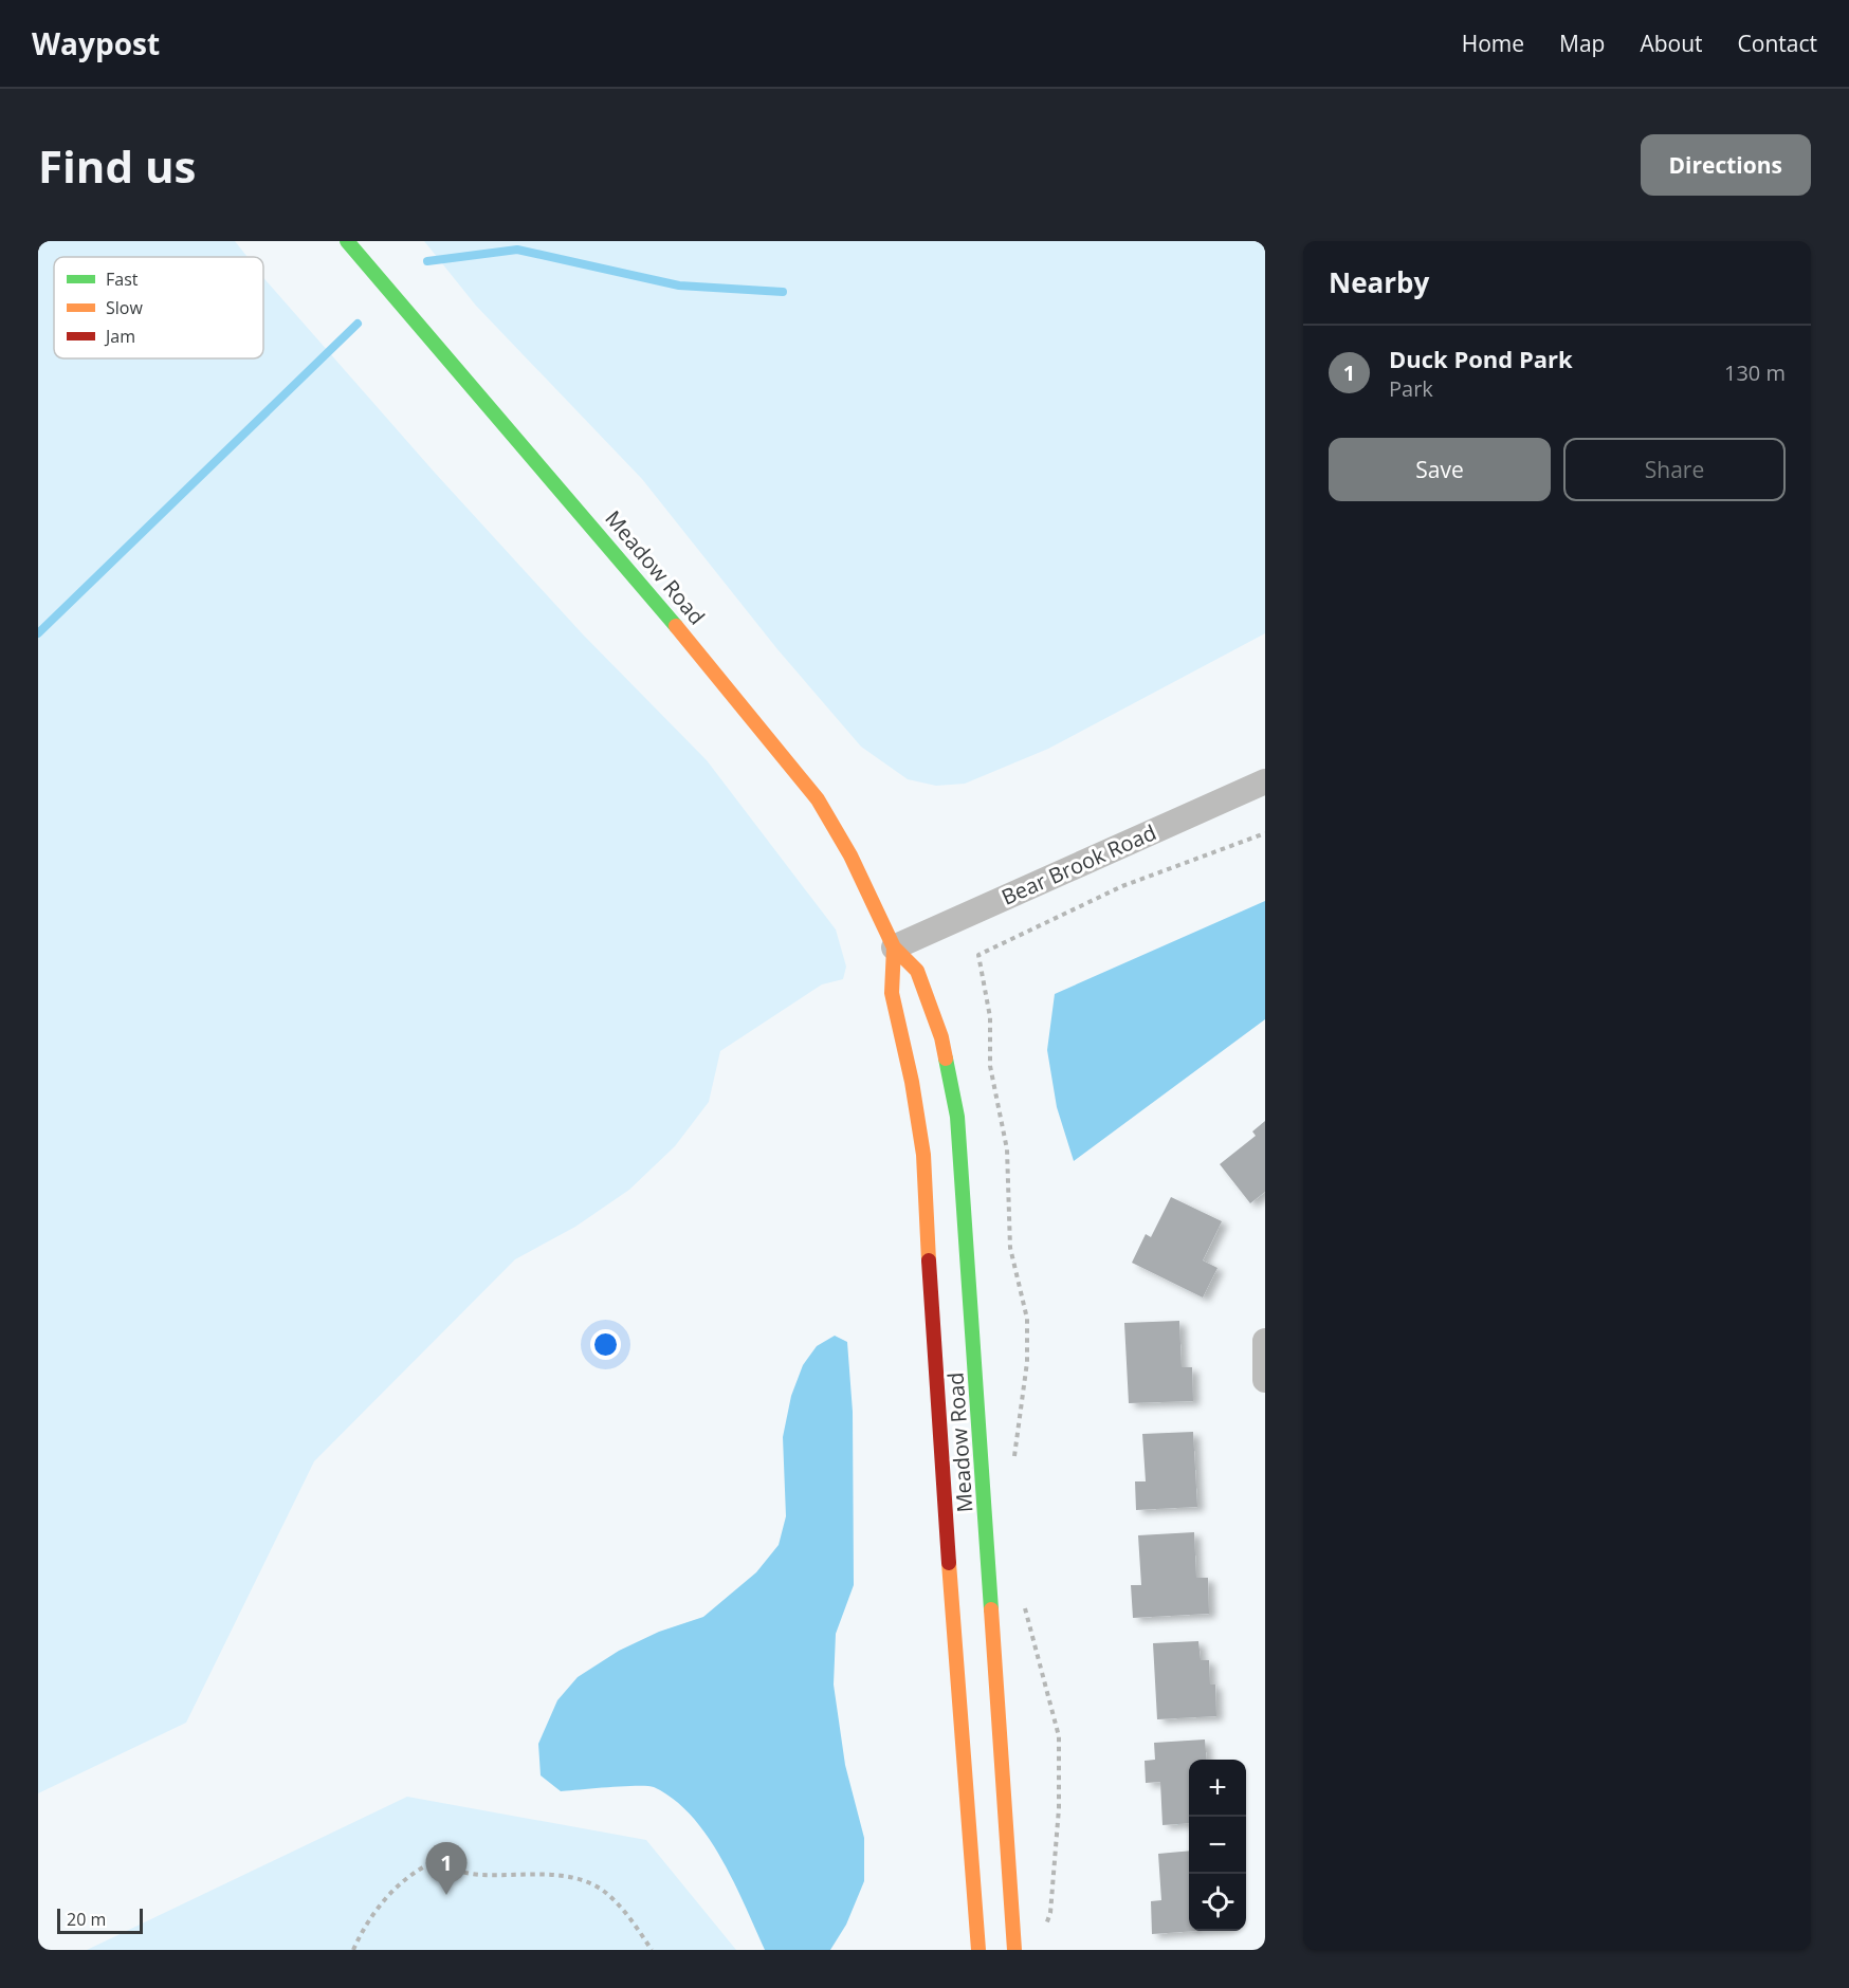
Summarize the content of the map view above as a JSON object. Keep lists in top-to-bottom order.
{
  "streets": {
    "street": ["Meadow Road", "Bear Brook Road"]
  },
  "crossings": [
    ["Meadow Road", "Bear Brook Road"]
  ],
  "legend": ["Fast", "Slow", "Jam"],
  "scale_bar": "20 m",
  "page": {
    "header": "Waypost",
    "nav": [
      "Home",
      "Map",
      "About",
      "Contact"
    ],
    "buttons": [
      "Directions",
      ["Save", "Share"]
    ],
    "title": "Find us",
    "heading": "Nearby",
    "list": [
      {
        "mark": "1",
        "name": "Duck Pond Park",
        "note": "Park",
        "value": "130 m"
      }
    ],
    "map_buttons": ["+", "−"],
    "pins": "1",
    "scale": "20 m"
  }
}
